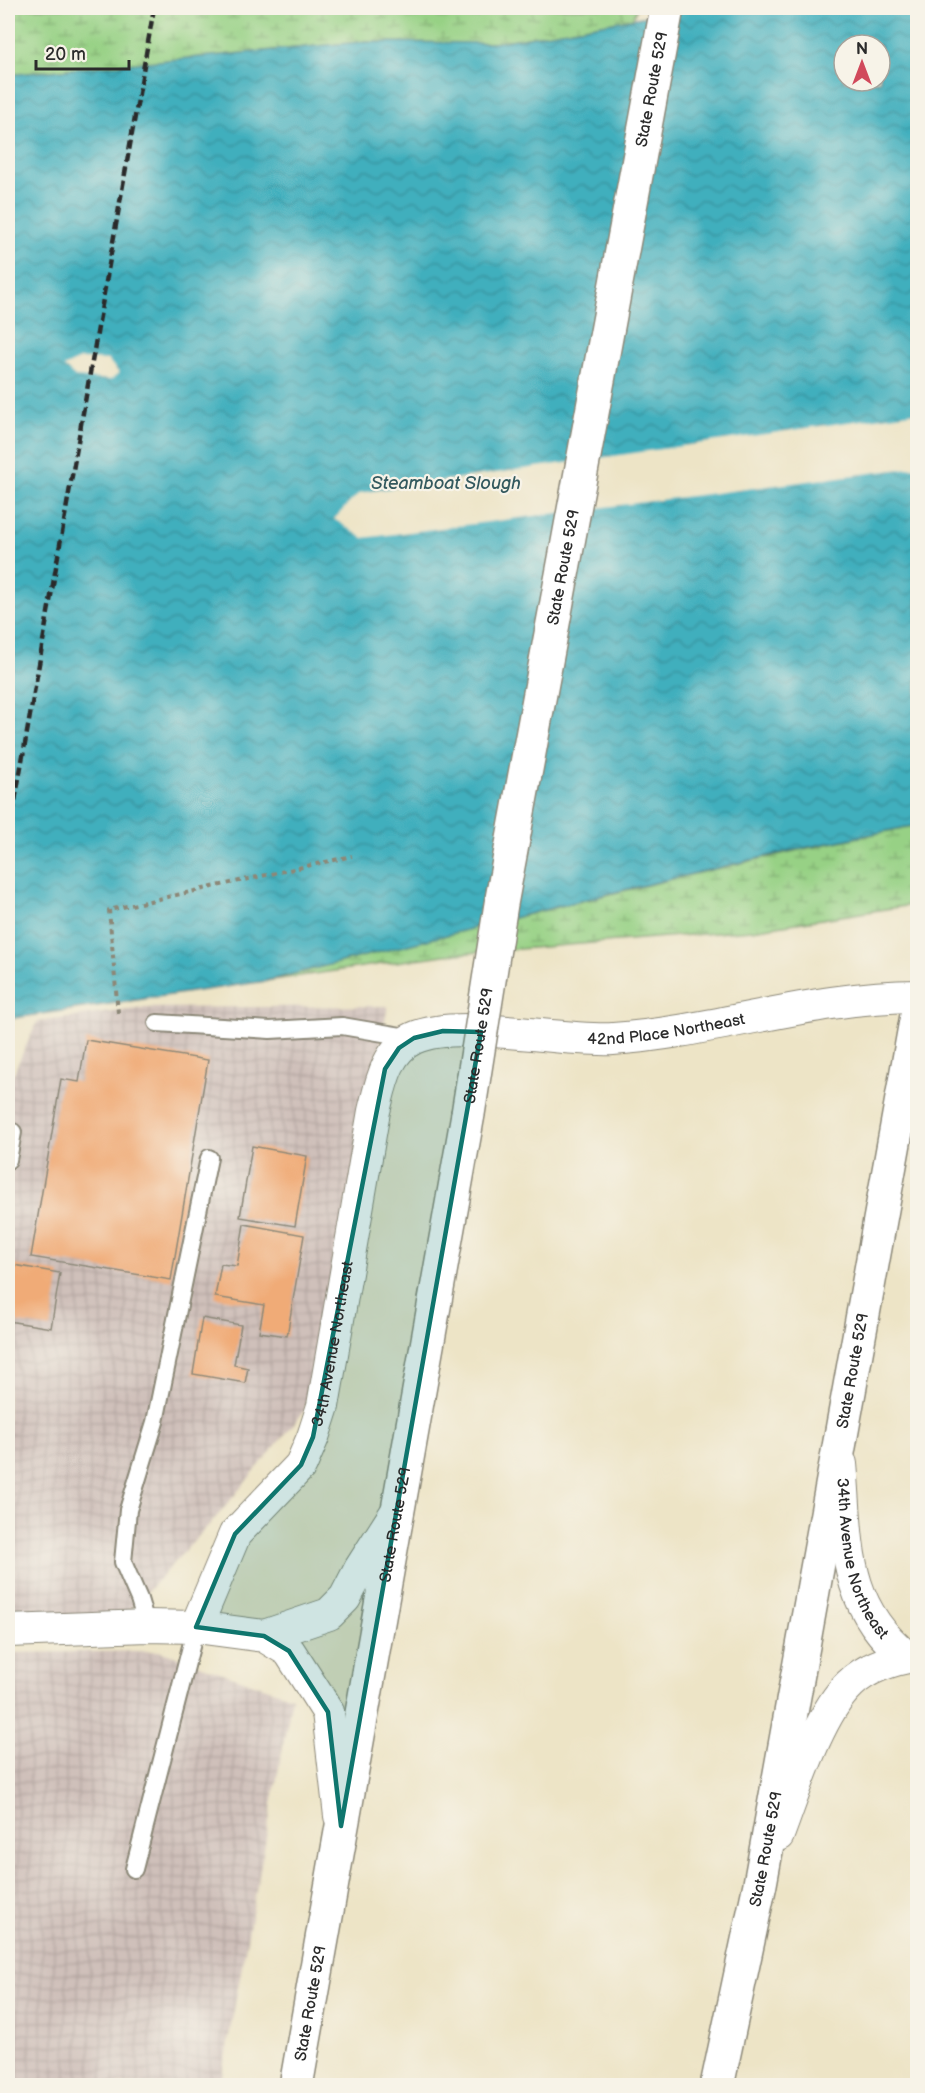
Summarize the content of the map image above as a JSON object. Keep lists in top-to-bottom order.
{
  "streets": {
    "main road": ["State Route 529"],
    "street": ["42nd Place Northeast", "34th Avenue Northeast"]
  },
  "crossings": [
    ["State Route 529", "34th Avenue Northeast"],
    ["42nd Place Northeast", "34th Avenue Northeast"]
  ],
  "water": ["Steamboat Slough"],
  "scale_bar": "20 m",
  "north": "top"
}
